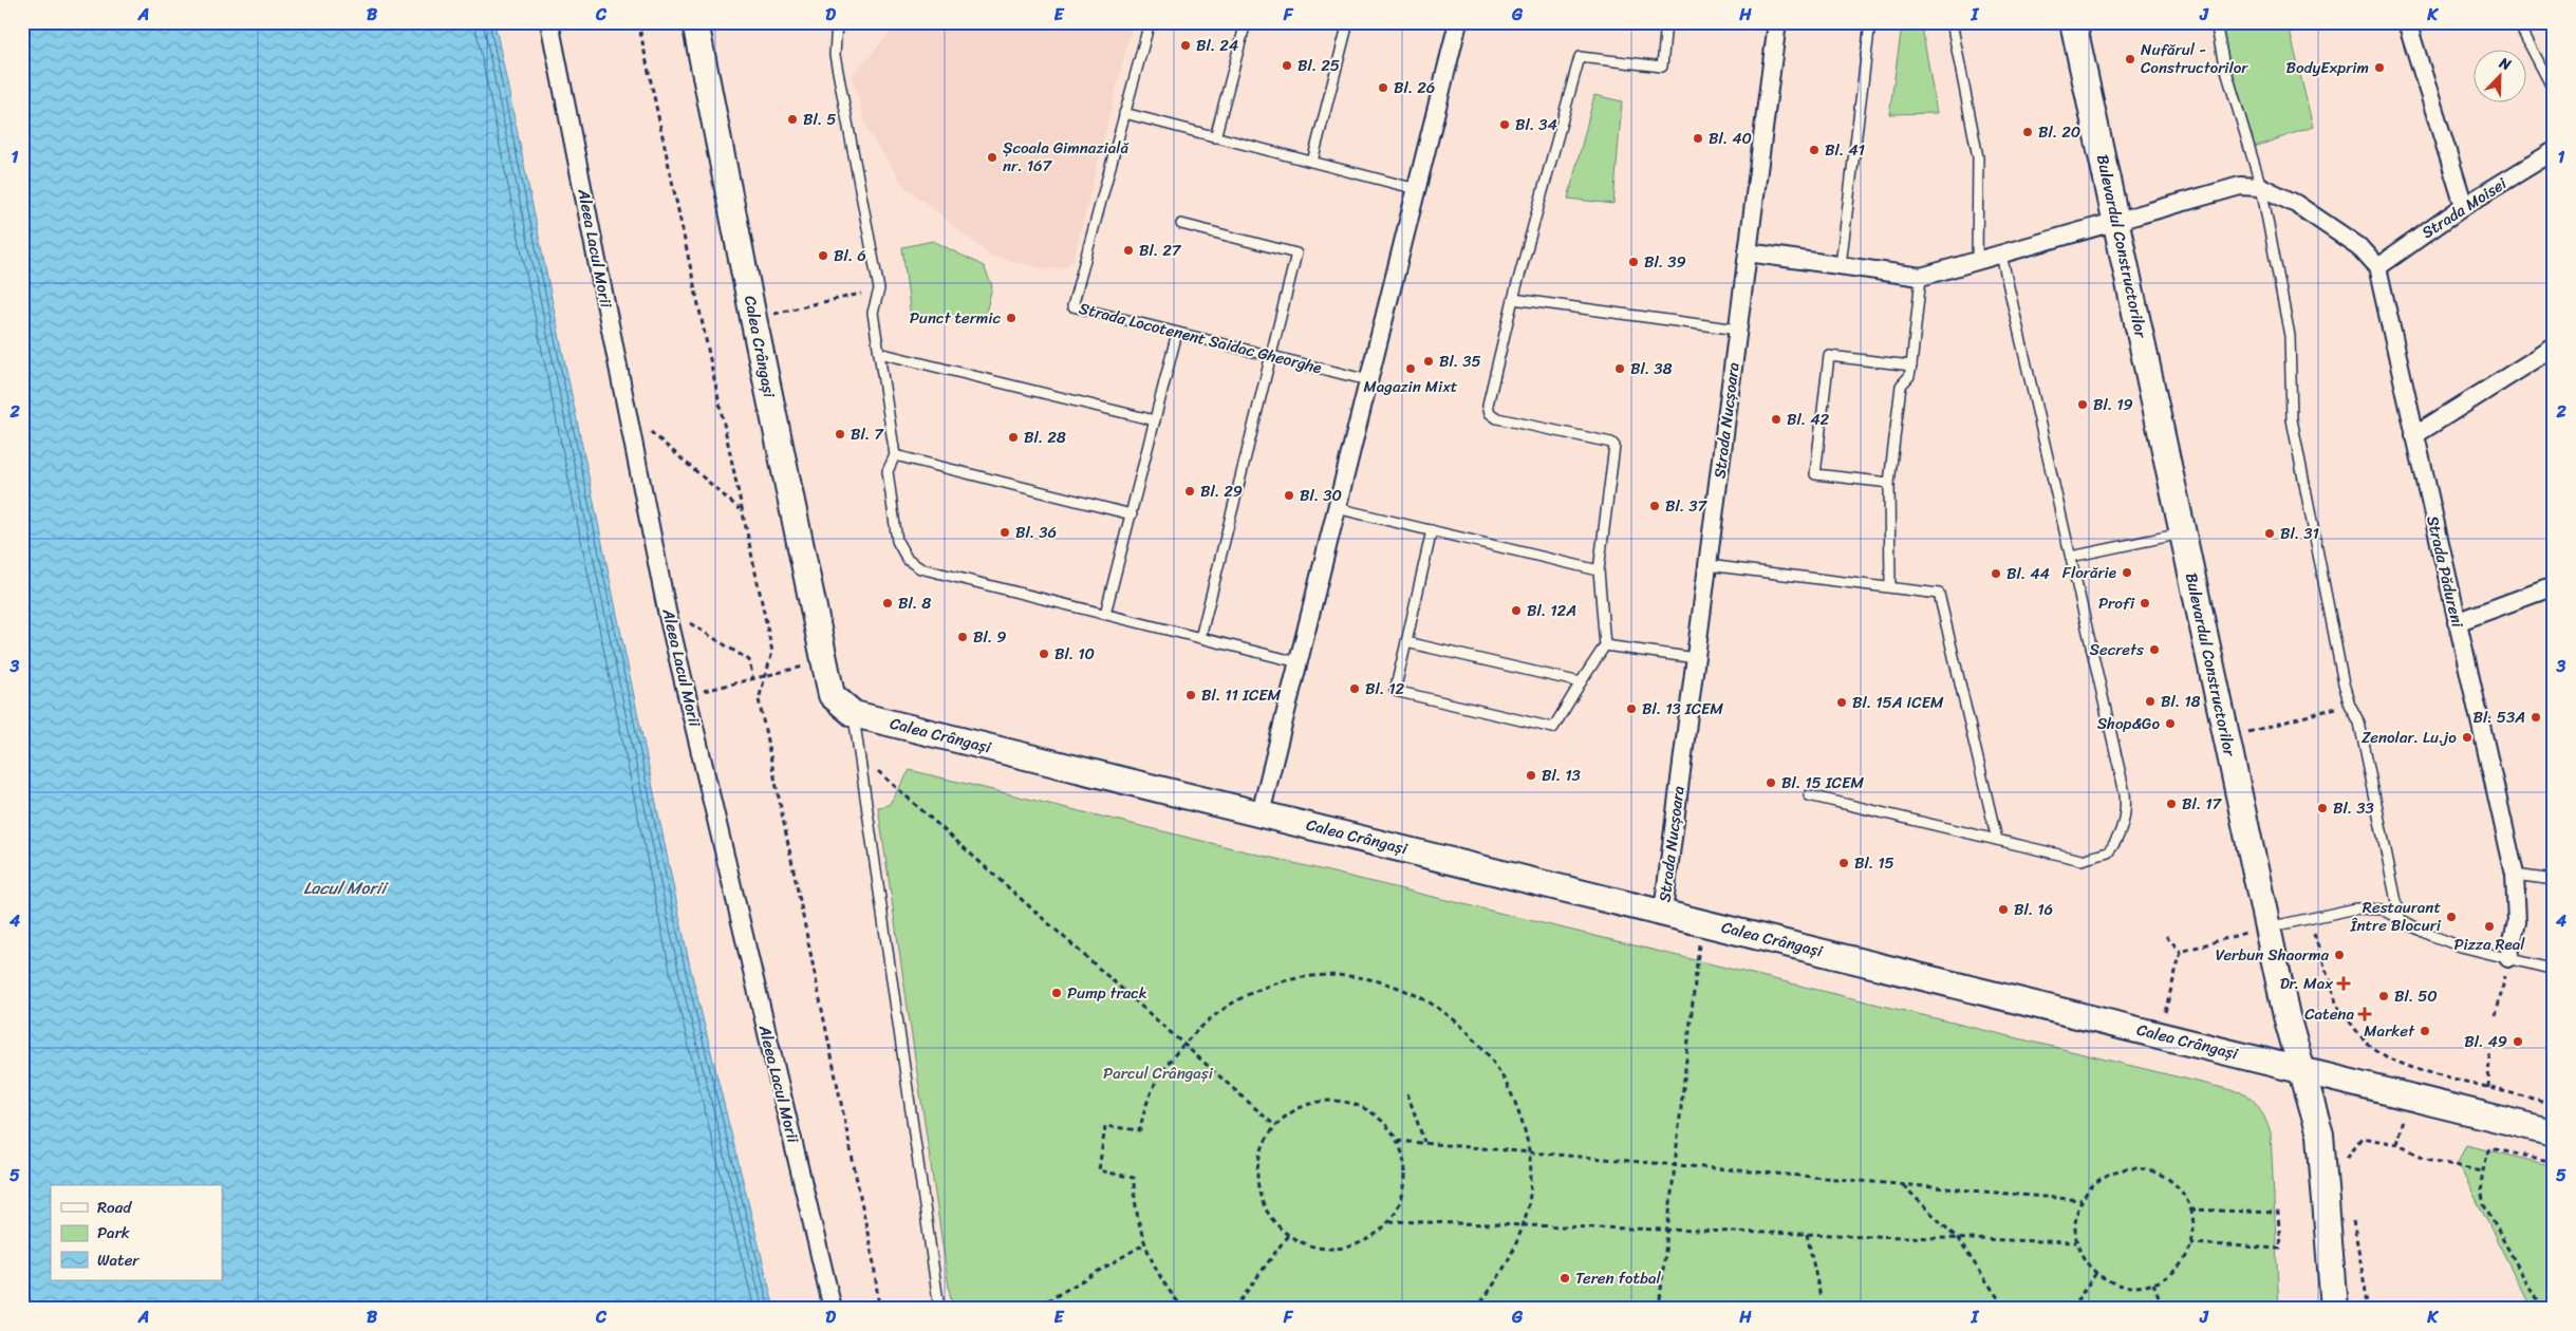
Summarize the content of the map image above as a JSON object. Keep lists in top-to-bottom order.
{
  "streets": {
    "street": [
      "Strada Moisei",
      "Bulevardul Constructorilor",
      "Aleea Lacul Morii",
      "Calea Crângași",
      "Strada Nucșoara",
      "Strada Pădureni"
    ],
    "lane": ["Strada Locotenent Saidac Gheorghe"]
  },
  "crossings": [
    ["Strada Moisei", "Strada Pădureni"],
    ["Bulevardul Constructorilor", "Calea Crângași"],
    ["Calea Crângași", "Strada Nucșoara"]
  ],
  "water": ["Lacul Morii"],
  "parks": ["Parcul Crângași"],
  "places": {
    "other": [
      "Bl. 24",
      "Nufărul - Constructorilor",
      "Bl. 25",
      "BodyExprim",
      "Bl. 26",
      "Bl. 5",
      "Bl. 34",
      "Bl. 20",
      "Bl. 40",
      "Bl. 41",
      "Școala Gimnazială nr. 167",
      "Bl. 27",
      "Bl. 6",
      "Bl. 39",
      "Punct termic",
      "Bl. 35",
      "Magazin Mixt",
      "Bl. 38",
      "Bl. 19",
      "Bl. 42",
      "Bl. 7",
      "Bl. 28",
      "Bl. 29",
      "Bl. 30",
      "Bl. 37",
      "Bl. 36",
      "Bl. 31",
      "Florărie",
      "Bl. 44",
      "Bl. 8",
      "Profi",
      "Bl. 12A",
      "Bl. 9",
      "Secrets",
      "Bl. 10",
      "Bl. 12",
      "Bl. 11 ICEM",
      "Bl. 18",
      "Bl. 15A ICEM",
      "Bl. 13 ICEM",
      "Bl. 53A",
      "Shop&Go",
      "Zenolar. Lu.jo",
      "Bl. 13",
      "Bl. 15 ICEM",
      "Bl. 17",
      "Bl. 33",
      "Bl. 15",
      "Bl. 16",
      "Restaurant Între Blocuri",
      "Pizza Real",
      "Verbun Shaorma",
      "Pump track",
      "Bl. 50",
      "Market",
      "Bl. 49",
      "Teren fotbal"
    ],
    "health": ["Dr. Max", "Catena"]
  },
  "legend": ["Road", "Park", "Water"],
  "north": "top right",
  "grid": {
    "columns": [
      "A",
      "B",
      "C",
      "D",
      "E",
      "F",
      "G",
      "H",
      "I",
      "J",
      "K"
    ],
    "rows": [
      "1",
      "2",
      "3",
      "4",
      "5"
    ]
  }
}
